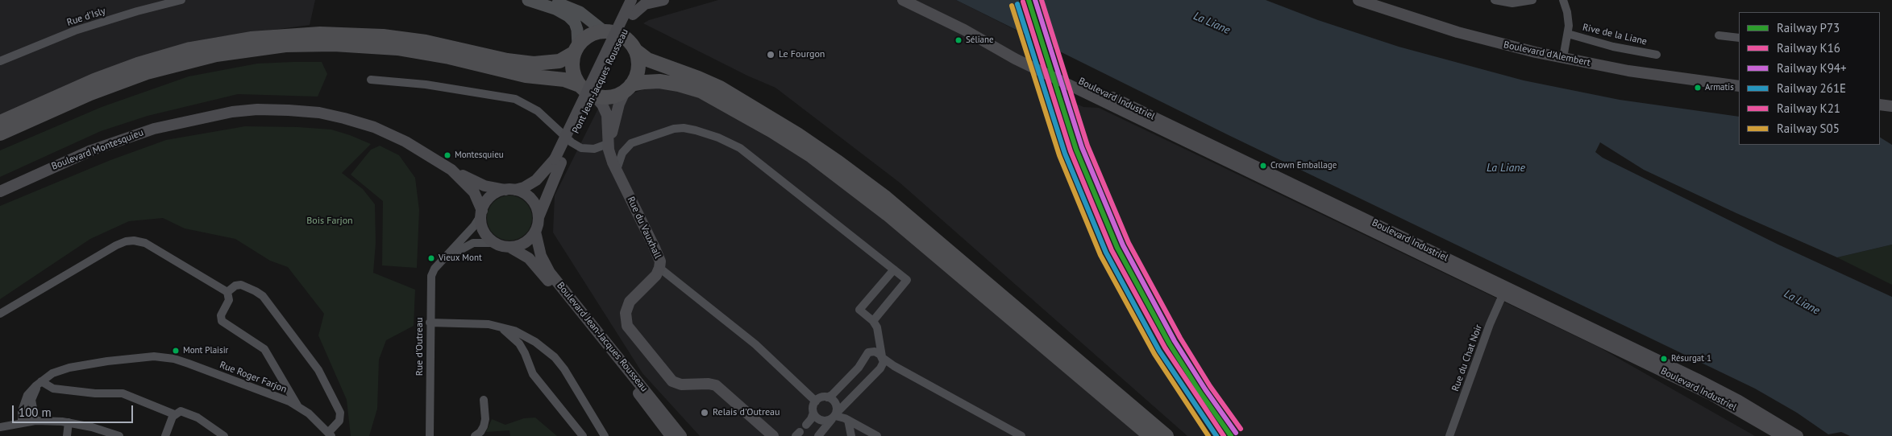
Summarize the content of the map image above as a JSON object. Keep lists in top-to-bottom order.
{
  "streets": {
    "street": [
      "Rue d'Isly",
      "Rive de la Liane",
      "Boulevard d'Alembert",
      "Pont Jean-Jacques Rousseau",
      "Boulevard Industriel",
      "Boulevard Montesquieu",
      "Rue du Vauxhall",
      "Boulevard Jean-Jacques Rousseau",
      "Rue d'Outreau",
      "Rue du Chat Noir",
      "Rue Roger Farjon"
    ]
  },
  "crossings": [
    ["Boulevard Industriel", "Rue du Chat Noir"],
    ["Boulevard Montesquieu", "Boulevard Jean-Jacques Rousseau"],
    ["Boulevard Montesquieu", "Rue d'Outreau"],
    ["Boulevard Jean-Jacques Rousseau", "Rue d'Outreau"]
  ],
  "water": ["La Liane"],
  "parks": ["Bois Farjon"],
  "places": [
    "Séliane",
    "Le Fourgon",
    "Armatis",
    "Montesquieu",
    "Crown Emballage",
    "Vieux Mont",
    "Mont Plaisir",
    "Résurgat 1",
    "Relais d'Outreau"
  ],
  "lines": [
    "rail line P73",
    "rail line K94+",
    "rail line K21",
    "rail line K16",
    "rail line 261E",
    "rail line S05"
  ],
  "legend": [
    "Railway P73",
    "Railway K16",
    "Railway K94+",
    "Railway 261E",
    "Railway K21",
    "Railway S05"
  ],
  "scale_bar": "100 m"
}
